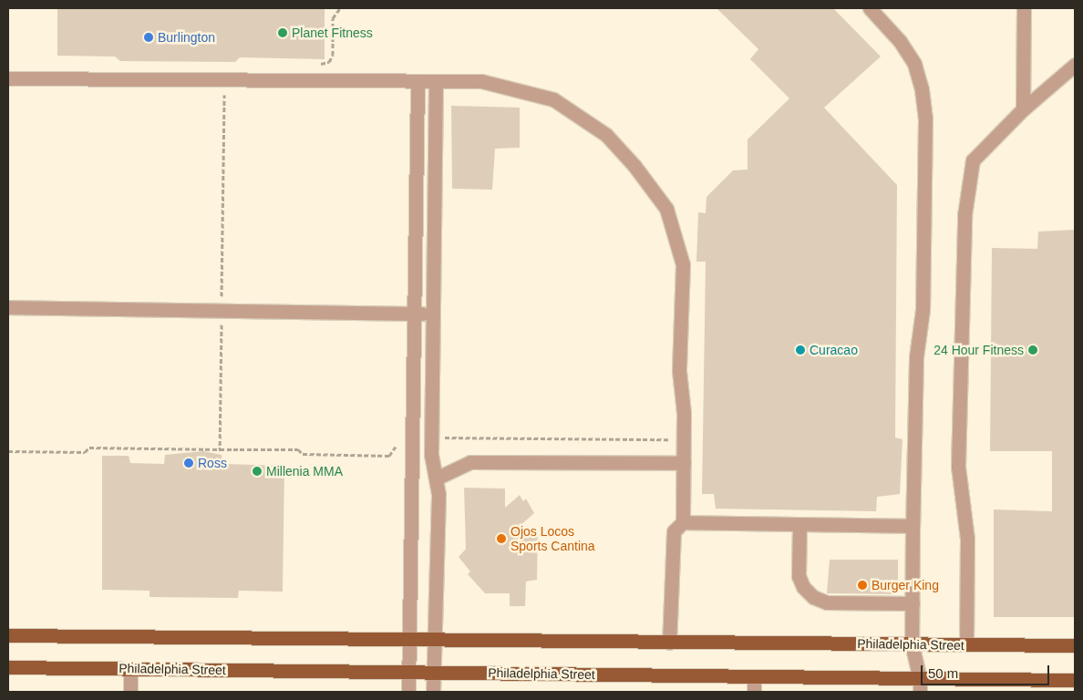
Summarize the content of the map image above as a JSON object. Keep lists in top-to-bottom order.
{
  "streets": {
    "main road": ["Philadelphia Street"]
  },
  "places": [
    "Planet Fitness",
    "Burlington",
    "Curacao",
    "24 Hour Fitness",
    "Ross",
    "Millenia MMA",
    "Ojos Locos Sports Cantina",
    "Burger King"
  ],
  "scale_bar": "50 m"
}
